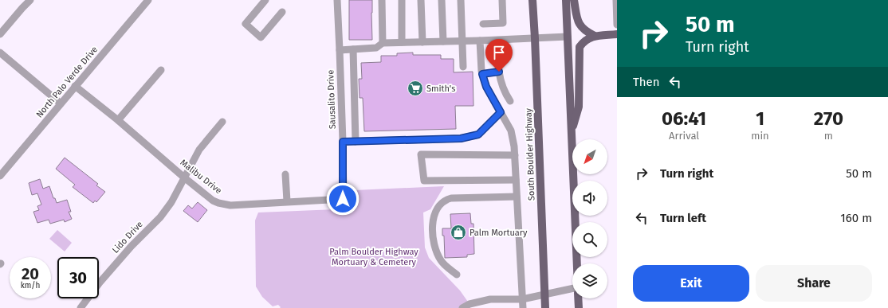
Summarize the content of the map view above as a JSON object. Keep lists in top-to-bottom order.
{
  "streets": {
    "main road": ["South Boulder Highway"],
    "street": [
      "North Palo Verde Drive",
      "Sausalito Drive",
      "Malibu Drive",
      "Lido Drive"
    ]
  },
  "crossings": [
    ["North Palo Verde Drive", "Malibu Drive"],
    ["Sausalito Drive", "Malibu Drive"],
    ["Malibu Drive", "Lido Drive"]
  ],
  "parks": ["Palm Boulder Highway Mortuary & Cemetery"],
  "places": {
    "supermarket": ["Smith's"],
    "shop": ["Palm Mortuary"]
  },
  "north": "bottom left",
  "page": {
    "turn": ["50 m", "Turn right"],
    "then": "Then",
    "eta": [
      "06:41",
      "Arrival",
      "1",
      "min",
      "270",
      "m"
    ],
    "list": [
      {
        "name": "Turn right",
        "value": "50 m"
      },
      {
        "name": "Turn left",
        "value": "160 m"
      }
    ],
    "speed": "20 km/h",
    "limit": "30",
    "buttons": ["Exit", "Share"]
  }
}
